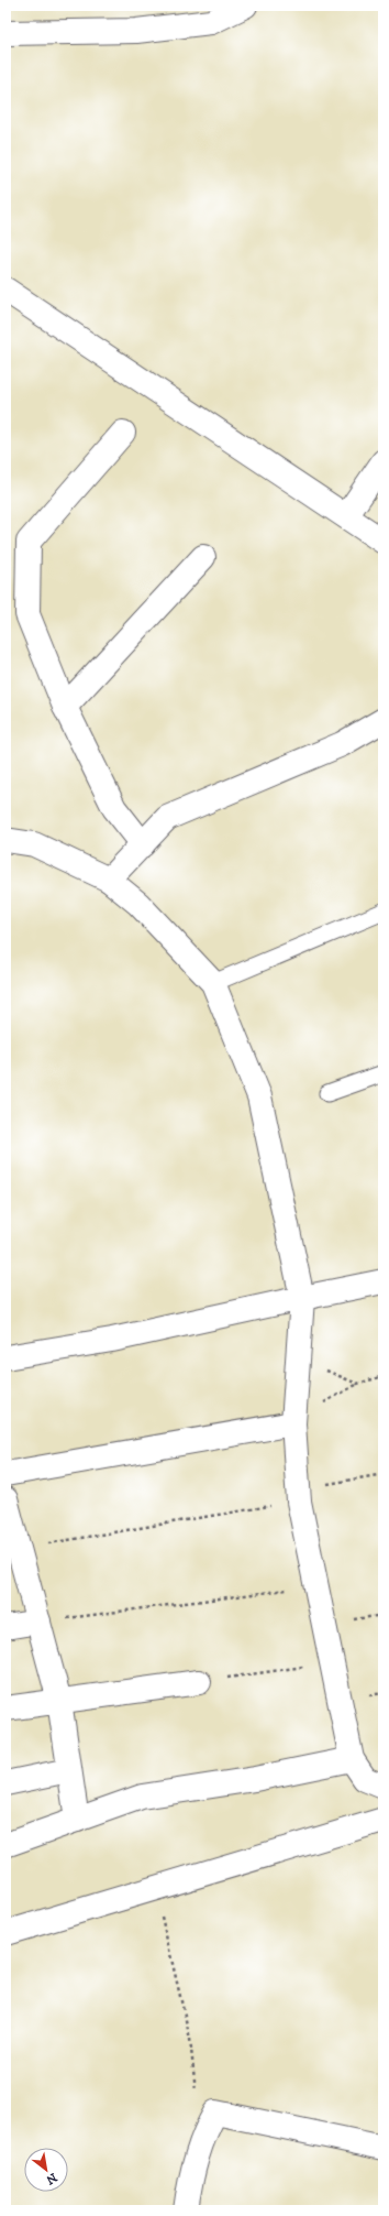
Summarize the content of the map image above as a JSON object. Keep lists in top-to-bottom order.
{
  "north": "bottom right"
}
